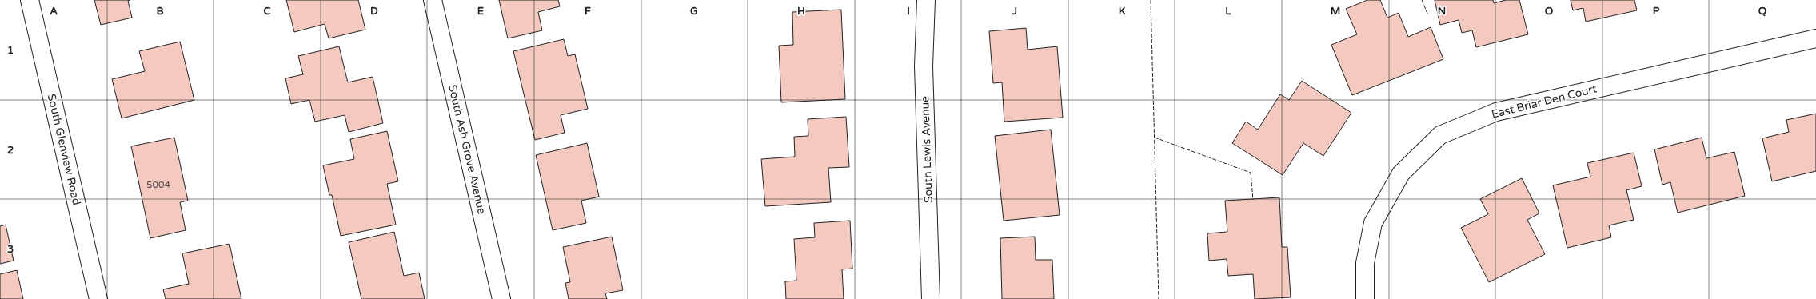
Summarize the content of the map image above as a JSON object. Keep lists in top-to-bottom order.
{
  "streets": {
    "street": [
      "East Briar Den Court",
      "South Glenview Road",
      "South Ash Grove Avenue",
      "South Lewis Avenue"
    ]
  },
  "house_numbers": ["5004"],
  "grid": {
    "columns": [
      "A",
      "B",
      "C",
      "D",
      "E",
      "F",
      "G",
      "H",
      "I",
      "J",
      "K",
      "L",
      "M",
      "N",
      "O",
      "P",
      "Q"
    ],
    "rows": ["1", "2", "3"]
  }
}
